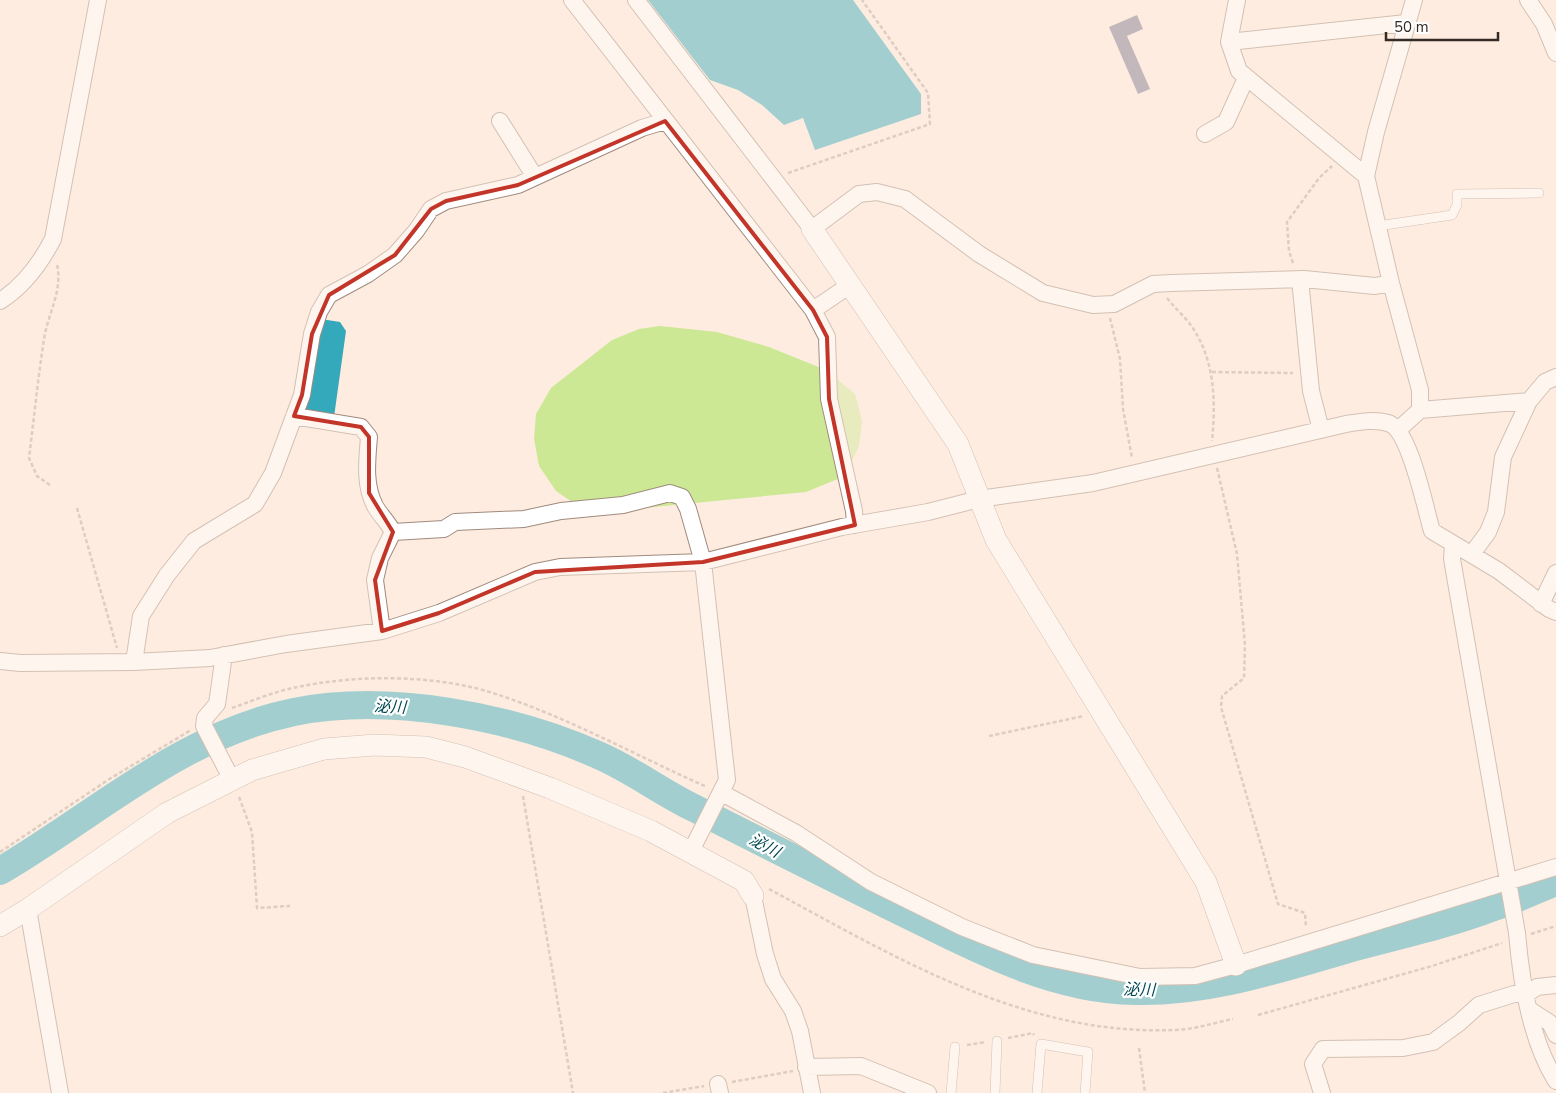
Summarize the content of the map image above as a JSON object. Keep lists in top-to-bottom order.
{
  "water": ["泌川"],
  "scale_bar": "50 m"
}
